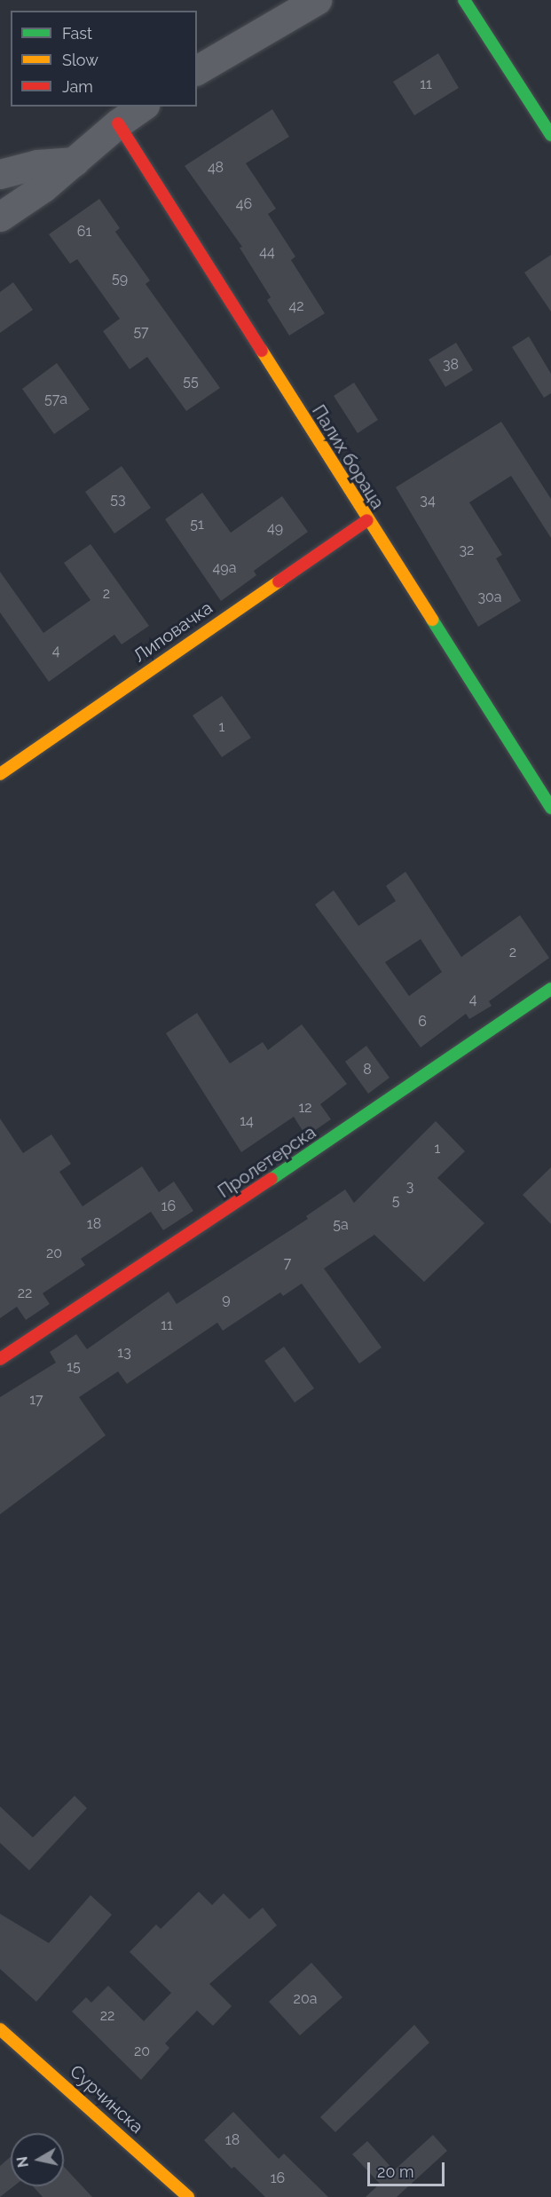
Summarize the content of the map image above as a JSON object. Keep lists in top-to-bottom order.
{
  "streets": {
    "street": [
      "Палих бораца",
      "Липовачка",
      "Пролетерска",
      "Сурчинска"
    ]
  },
  "crossings": [
    ["Палих бораца", "Липовачка"]
  ],
  "house_numbers": [
    "11",
    "48",
    "46",
    "61",
    "44",
    "59",
    "42",
    "57",
    "38",
    "55",
    "57a",
    "53",
    "34",
    "51",
    "49",
    "32",
    "49a",
    "2",
    "30a",
    "4",
    "1",
    "2",
    "4",
    "6",
    "8",
    "12",
    "14",
    "1",
    "3",
    "5",
    "16",
    "18",
    "5a",
    "20",
    "7",
    "22",
    "9",
    "11",
    "13",
    "15",
    "17",
    "20a",
    "22",
    "20",
    "18",
    "16"
  ],
  "legend": ["Fast", "Slow", "Jam"],
  "scale_bar": "20 m",
  "north": "left"
}
